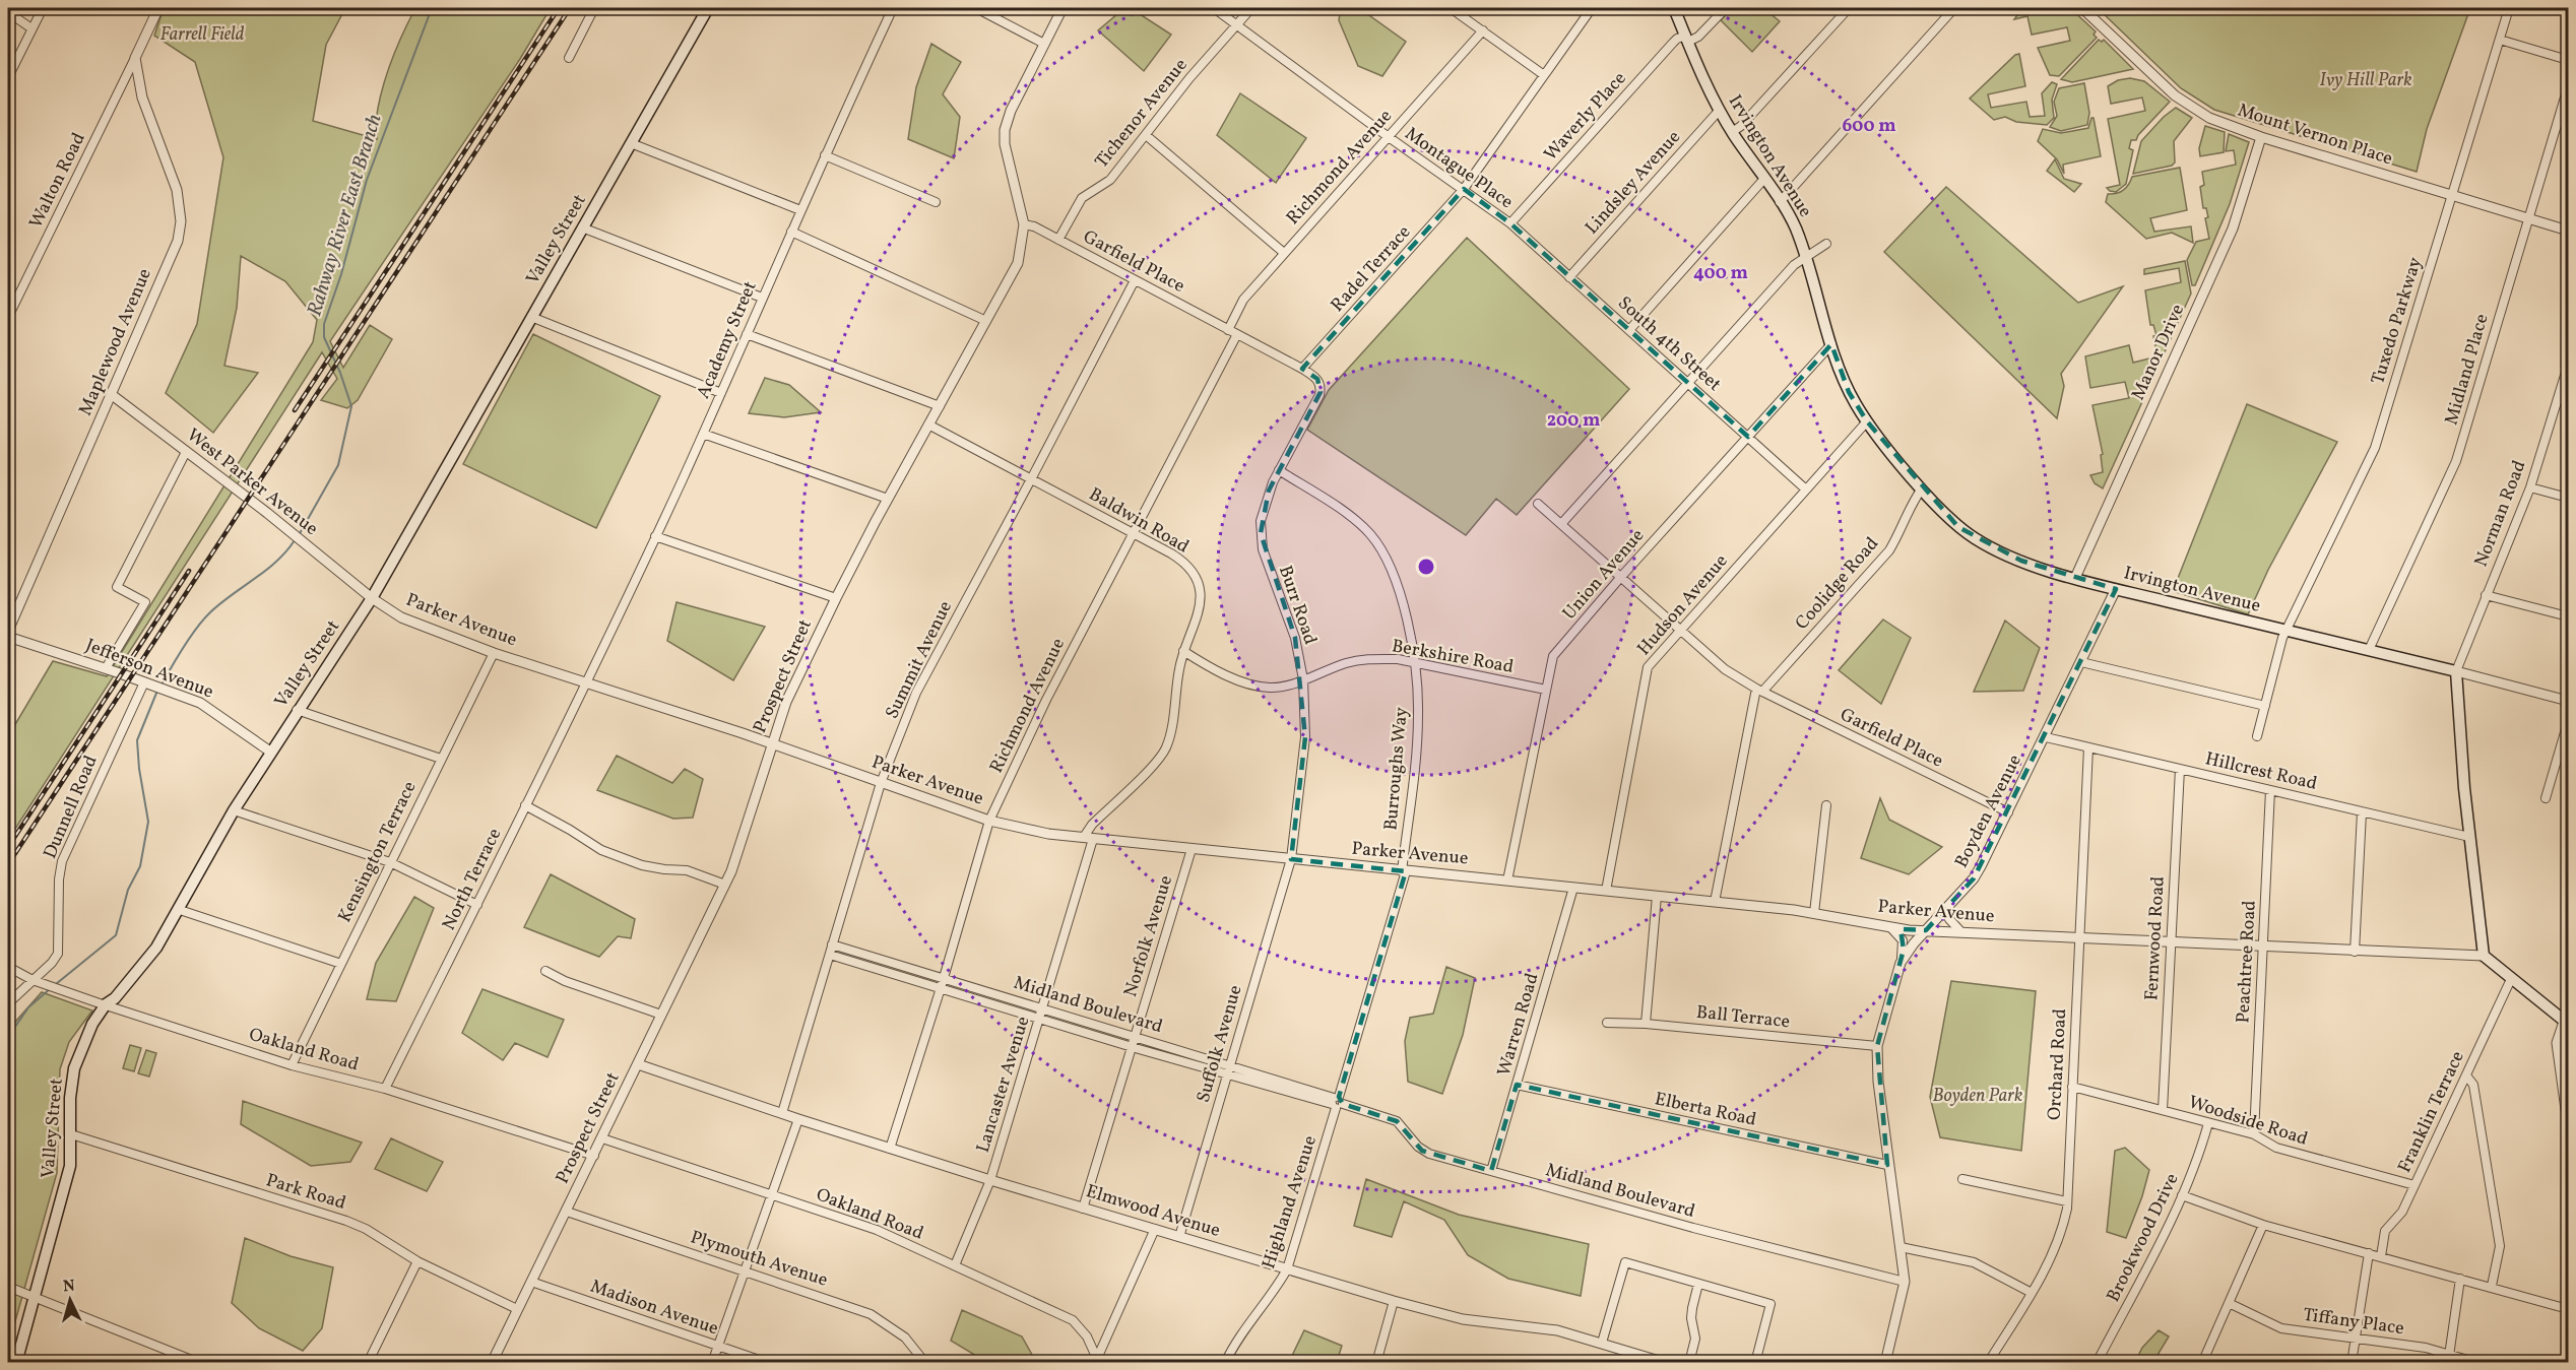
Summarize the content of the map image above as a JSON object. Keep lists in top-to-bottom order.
{
  "streets": {
    "main road": ["Irvington Avenue", "Valley Street"],
    "street": [
      "Tichenor Avenue",
      "Waverly Place",
      "Mount Vernon Place",
      "Richmond Avenue",
      "Montague Place",
      "Walton Road",
      "Lindsley Avenue",
      "Garfield Place",
      "Radel Terrace",
      "Tuxedo Parkway",
      "Academy Street",
      "Maplewood Avenue",
      "South 4th Street",
      "Manor Drive",
      "Midland Place",
      "West Parker Avenue",
      "Norman Road",
      "Baldwin Road",
      "Union Avenue",
      "Coolidge Road",
      "Burr Road",
      "Hudson Avenue",
      "Parker Avenue",
      "Berkshire Road",
      "Summit Avenue",
      "Jefferson Avenue",
      "Prospect Street",
      "Burroughs Way",
      "Hillcrest Road",
      "Dunnell Road",
      "Boyden Avenue",
      "Kensington Terrace",
      "North Terrace",
      "Norfolk Avenue",
      "Fernwood Road",
      "Peachtree Road",
      "Midland Boulevard",
      "Ball Terrace",
      "Warren Road",
      "Suffolk Avenue",
      "Oakland Road",
      "Orchard Road",
      "Lancaster Avenue",
      "Elberta Road",
      "Franklin Terrace",
      "Woodside Road",
      "Park Road",
      "Highland Avenue",
      "Elmwood Avenue",
      "Brookwood Drive",
      "Plymouth Avenue",
      "Madison Avenue",
      "Tiffany Place"
    ]
  },
  "crossings": [
    ["Tichenor Avenue", "Montague Place"],
    ["Tichenor Avenue", "Garfield Place"],
    ["Waverly Place", "Irvington Avenue"],
    ["Waverly Place", "Montague Place"],
    ["Waverly Place", "South 4th Street"],
    ["Mount Vernon Place", "Tuxedo Parkway"],
    ["Mount Vernon Place", "Manor Drive"],
    ["Mount Vernon Place", "Midland Place"],
    ["Irvington Avenue", "Lindsley Avenue"],
    ["Irvington Avenue", "Tuxedo Parkway"],
    ["Irvington Avenue", "Manor Drive"],
    ["Irvington Avenue", "Midland Place"],
    ["Irvington Avenue", "Norman Road"],
    ["Irvington Avenue", "Union Avenue"],
    ["Irvington Avenue", "Coolidge Road"],
    ["Irvington Avenue", "Hudson Avenue"],
    ["Irvington Avenue", "Boyden Avenue"],
    ["Richmond Avenue", "Montague Place"],
    ["Richmond Avenue", "Garfield Place"],
    ["Richmond Avenue", "Baldwin Road"],
    ["Richmond Avenue", "Parker Avenue"],
    ["Richmond Avenue", "Midland Boulevard"],
    ["Richmond Avenue", "Elmwood Avenue"],
    ["Montague Place", "Radel Terrace"],
    ["Montague Place", "South 4th Street"],
    ["Walton Road", "Maplewood Avenue"],
    ["Lindsley Avenue", "South 4th Street"],
    ["Valley Street", "West Parker Avenue"],
    ["Valley Street", "Parker Avenue"],
    ["Valley Street", "Jefferson Avenue"],
    ["Valley Street", "Oakland Road"],
    ["Valley Street", "Park Road"],
    ["Garfield Place", "Union Avenue"],
    ["Garfield Place", "Coolidge Road"],
    ["Garfield Place", "Hudson Avenue"],
    ["Garfield Place", "Summit Avenue"],
    ["Garfield Place", "Prospect Street"],
    ["Garfield Place", "Boyden Avenue"],
    ["Radel Terrace", "Burr Road"],
    ["Academy Street", "Parker Avenue"],
    ["Academy Street", "North Terrace"],
    ["Maplewood Avenue", "West Parker Avenue"],
    ["South 4th Street", "Union Avenue"],
    ["South 4th Street", "Hudson Avenue"],
    ["West Parker Avenue", "Parker Avenue"],
    ["Baldwin Road", "Parker Avenue"],
    ["Baldwin Road", "Berkshire Road"],
    ["Baldwin Road", "Summit Avenue"],
    ["Baldwin Road", "Prospect Street"],
    ["Baldwin Road", "Lancaster Avenue"],
    ["Union Avenue", "Parker Avenue"],
    ["Union Avenue", "Berkshire Road"],
    ["Burr Road", "Parker Avenue"],
    ["Burr Road", "Berkshire Road"],
    ["Burr Road", "Burroughs Way"],
    ["Burr Road", "Suffolk Avenue"],
    ["Hudson Avenue", "Parker Avenue"],
    ["Parker Avenue", "Summit Avenue"],
    ["Parker Avenue", "Prospect Street"],
    ["Parker Avenue", "Burroughs Way"],
    ["Parker Avenue", "Boyden Avenue"],
    ["Parker Avenue", "Kensington Terrace"],
    ["Parker Avenue", "North Terrace"],
    ["Parker Avenue", "Norfolk Avenue"],
    ["Parker Avenue", "Fernwood Road"],
    ["Parker Avenue", "Peachtree Road"],
    ["Parker Avenue", "Warren Road"],
    ["Parker Avenue", "Suffolk Avenue"],
    ["Parker Avenue", "Orchard Road"],
    ["Parker Avenue", "Lancaster Avenue"],
    ["Parker Avenue", "Highland Avenue"],
    ["Berkshire Road", "Burroughs Way"],
    ["Summit Avenue", "Midland Boulevard"],
    ["Summit Avenue", "Elmwood Avenue"],
    ["Jefferson Avenue", "Dunnell Road"],
    ["Prospect Street", "Oakland Road"],
    ["Prospect Street", "Park Road"],
    ["Prospect Street", "Elmwood Avenue"],
    ["Prospect Street", "Plymouth Avenue"],
    ["Prospect Street", "Madison Avenue"],
    ["Burroughs Way", "Highland Avenue"],
    ["Hillcrest Road", "Boyden Avenue"],
    ["Hillcrest Road", "Fernwood Road"],
    ["Hillcrest Road", "Peachtree Road"],
    ["Hillcrest Road", "Orchard Road"],
    ["Dunnell Road", "Oakland Road"],
    ["Boyden Avenue", "Midland Boulevard"],
    ["Boyden Avenue", "Ball Terrace"],
    ["Boyden Avenue", "Elberta Road"],
    ["Kensington Terrace", "Oakland Road"],
    ["North Terrace", "Oakland Road"],
    ["Norfolk Avenue", "Midland Boulevard"],
    ["Norfolk Avenue", "Elmwood Avenue"],
    ["Fernwood Road", "Woodside Road"],
    ["Peachtree Road", "Woodside Road"],
    ["Midland Boulevard", "Warren Road"],
    ["Midland Boulevard", "Suffolk Avenue"],
    ["Midland Boulevard", "Lancaster Avenue"],
    ["Midland Boulevard", "Highland Avenue"],
    ["Warren Road", "Elberta Road"],
    ["Suffolk Avenue", "Elmwood Avenue"],
    ["Oakland Road", "Lancaster Avenue"],
    ["Orchard Road", "Woodside Road"],
    ["Lancaster Avenue", "Elmwood Avenue"],
    ["Franklin Terrace", "Woodside Road"],
    ["Woodside Road", "Brookwood Drive"],
    ["Highland Avenue", "Elmwood Avenue"]
  ],
  "water": ["Rahway River East Branch"],
  "parks": ["Farrell Field", "Ivy Hill Park", "Boyden Park"],
  "north": "top",
  "rings": ["600 m", "400 m", "200 m"]
}
